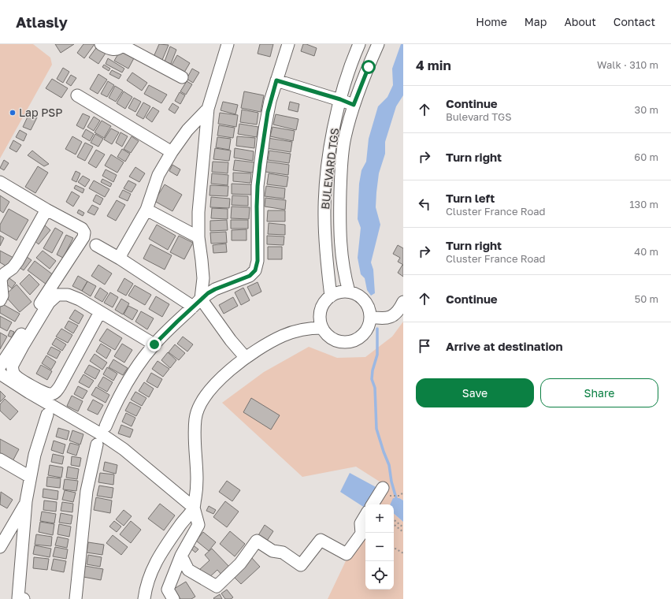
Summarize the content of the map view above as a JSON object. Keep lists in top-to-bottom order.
{
  "streets": {
    "street": ["BULEVARD TGS"]
  },
  "places": ["Lap PSP"],
  "page": {
    "header": "Atlasly",
    "nav": [
      "Home",
      "Map",
      "About",
      "Contact"
    ],
    "heading": ["4 min", "Walk · 310 m"],
    "list": [
      ["Continue", "Bulevard TGS", "30 m"],
      ["Turn right", "60 m"],
      ["Turn left", "Cluster France Road", "130 m"],
      ["Turn right", "Cluster France Road", "40 m"],
      ["Continue", "50 m"],
      "Arrive at destination"
    ],
    "buttons": ["Save", "Share"],
    "map_buttons": ["+", "−"]
  }
}
